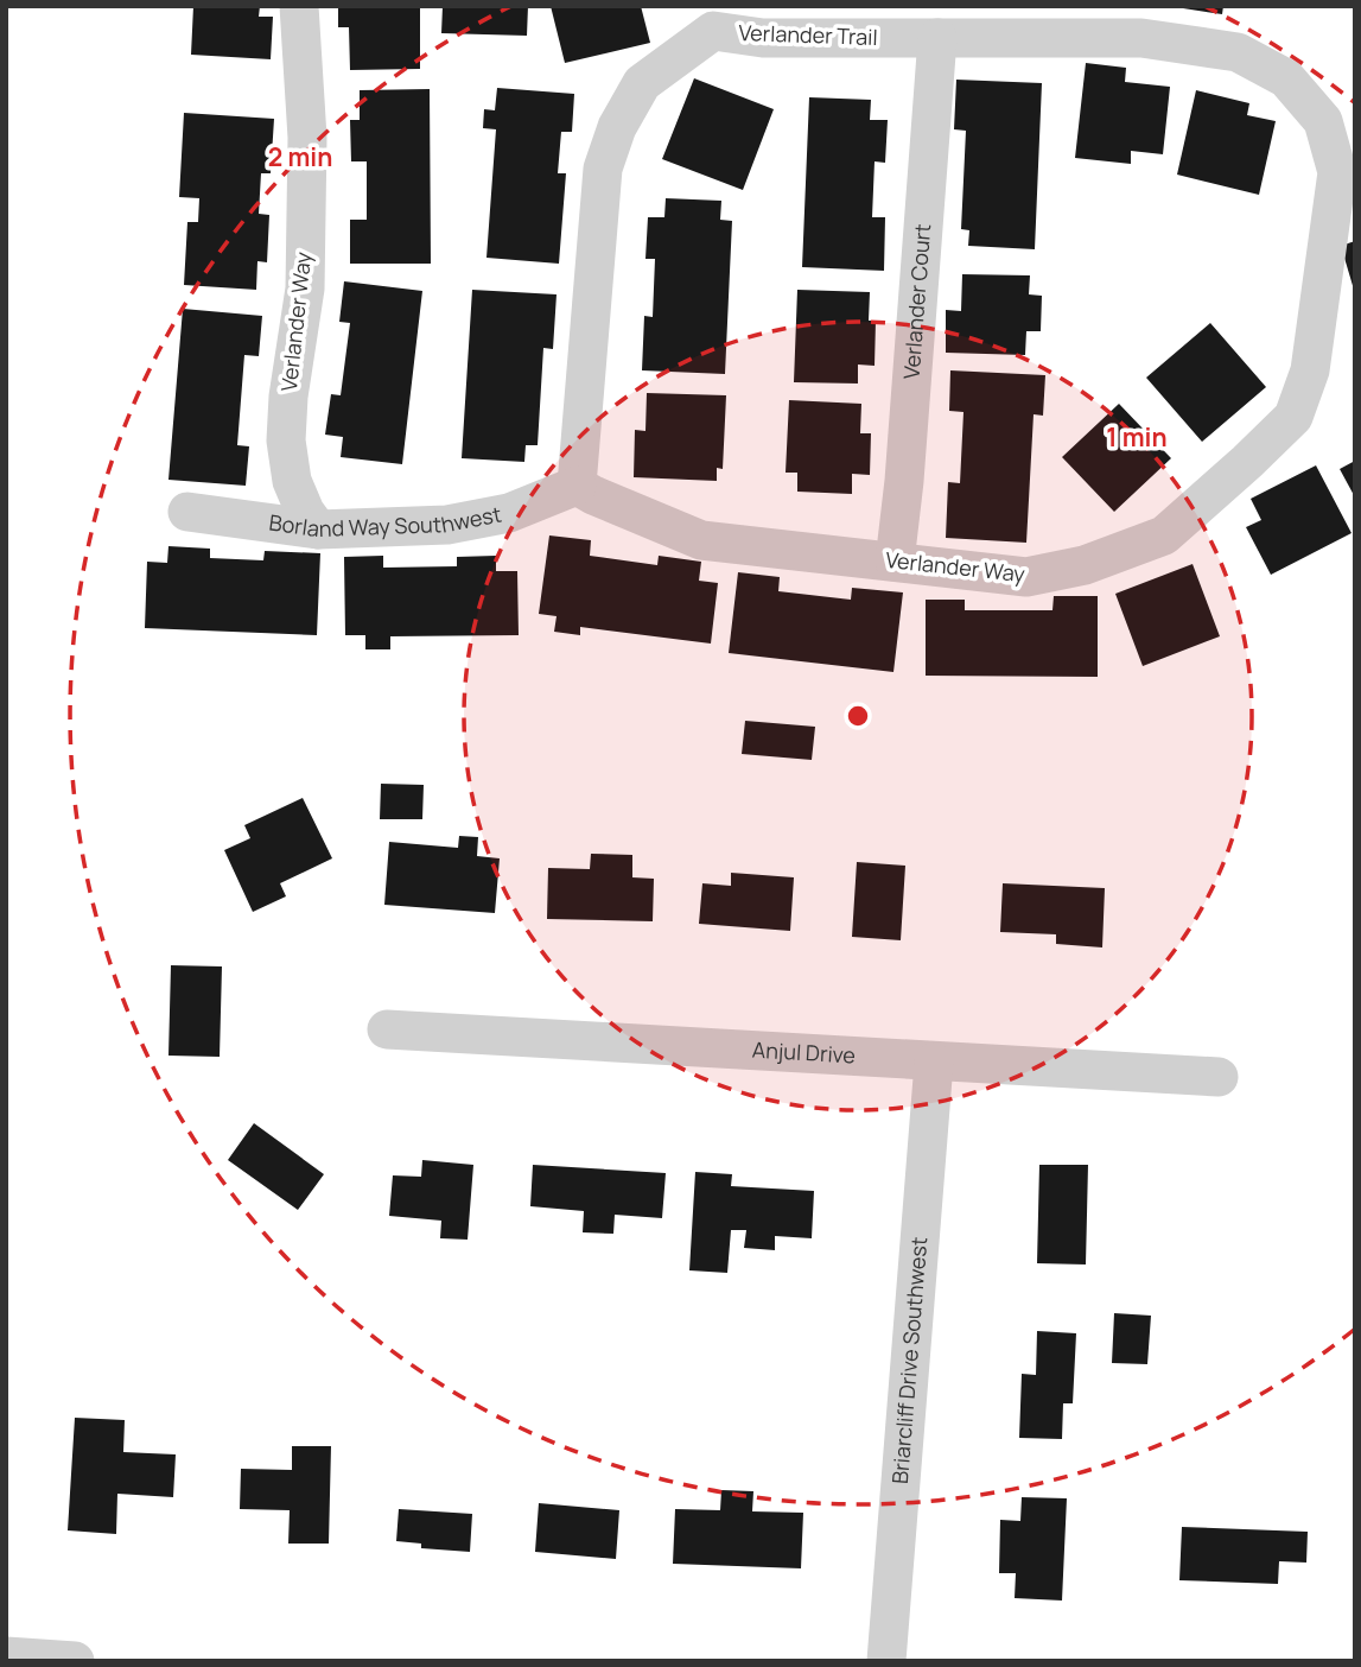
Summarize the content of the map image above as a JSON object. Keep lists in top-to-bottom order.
{
  "streets": {
    "street": [
      "Verlander Trail",
      "Verlander Court",
      "Verlander Way",
      "Borland Way Southwest",
      "Anjul Drive",
      "Briarcliff Drive Southwest"
    ]
  },
  "crossings": [
    ["Verlander Trail", "Verlander Court"],
    ["Verlander Trail", "Verlander Way"],
    ["Verlander Trail", "Borland Way Southwest"],
    ["Verlander Court", "Verlander Way"],
    ["Verlander Way", "Borland Way Southwest"],
    ["Anjul Drive", "Briarcliff Drive Southwest"]
  ],
  "rings": ["2 min", "1 min"]
}
